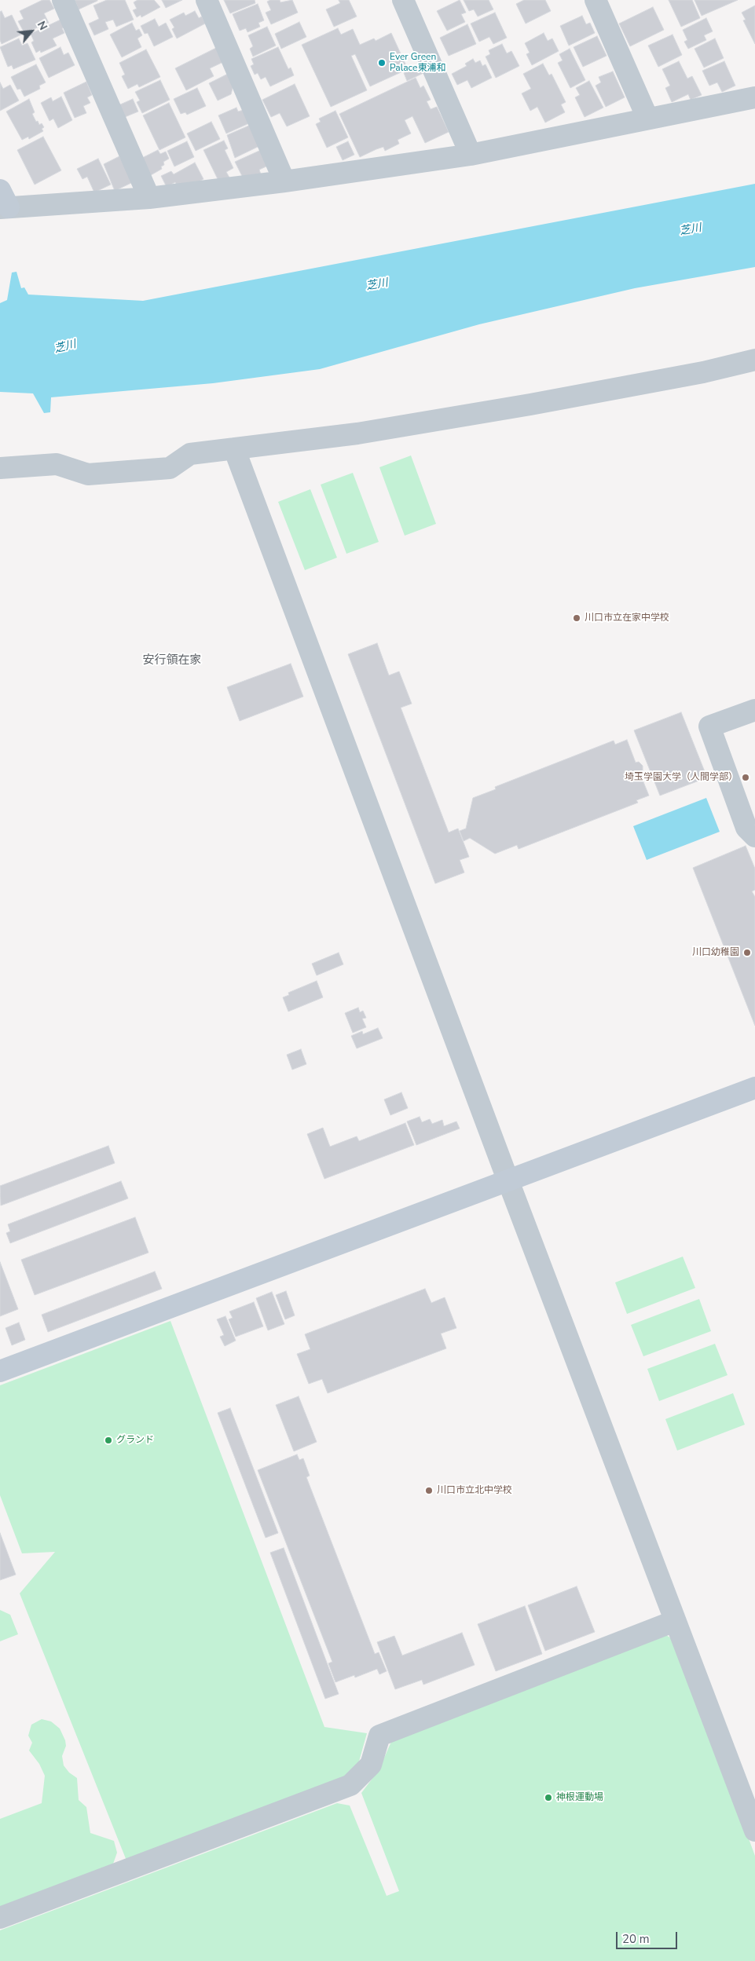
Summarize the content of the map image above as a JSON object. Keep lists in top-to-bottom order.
{
  "districts": ["安行領在家"],
  "water": ["芝川"],
  "places": [
    "Ever Green Palace東浦和",
    "川口市立在家中学校",
    "埼玉学園大学（人間学部）",
    "川口幼稚園",
    "グランド",
    "川口市立北中学校",
    "神根運動場"
  ],
  "scale_bar": "20 m",
  "north": "top right"
}
